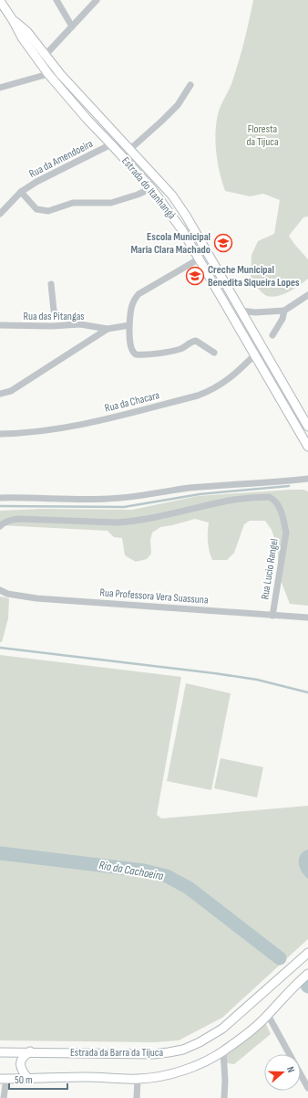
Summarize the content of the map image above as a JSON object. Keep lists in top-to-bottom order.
{
  "streets": {
    "main road": ["Estrada do Itanhangá", "Estrada da Barra da Tijuca"],
    "street": [
      "Rua da Amendoeira",
      "Rua das Pitangas",
      "Rua da Chacara",
      "Rua Lucio Rangel",
      "Rua Professora Vera Suassuna"
    ]
  },
  "crossings": [
    ["Rua da Amendoeira", "Estrada do Itanhangá"],
    ["Estrada do Itanhangá", "Rua da Chacara"],
    ["Rua Lucio Rangel", "Rua Professora Vera Suassuna"]
  ],
  "water": ["Rio da Cachoeira"],
  "parks": ["Floresta da Tijuca"],
  "places": {
    "school or university": ["Escola Municipal Maria Clara Machado", "Creche Municipal Benedita Siqueira Lopes"]
  },
  "scale_bar": "50 m",
  "north": "right"
}
